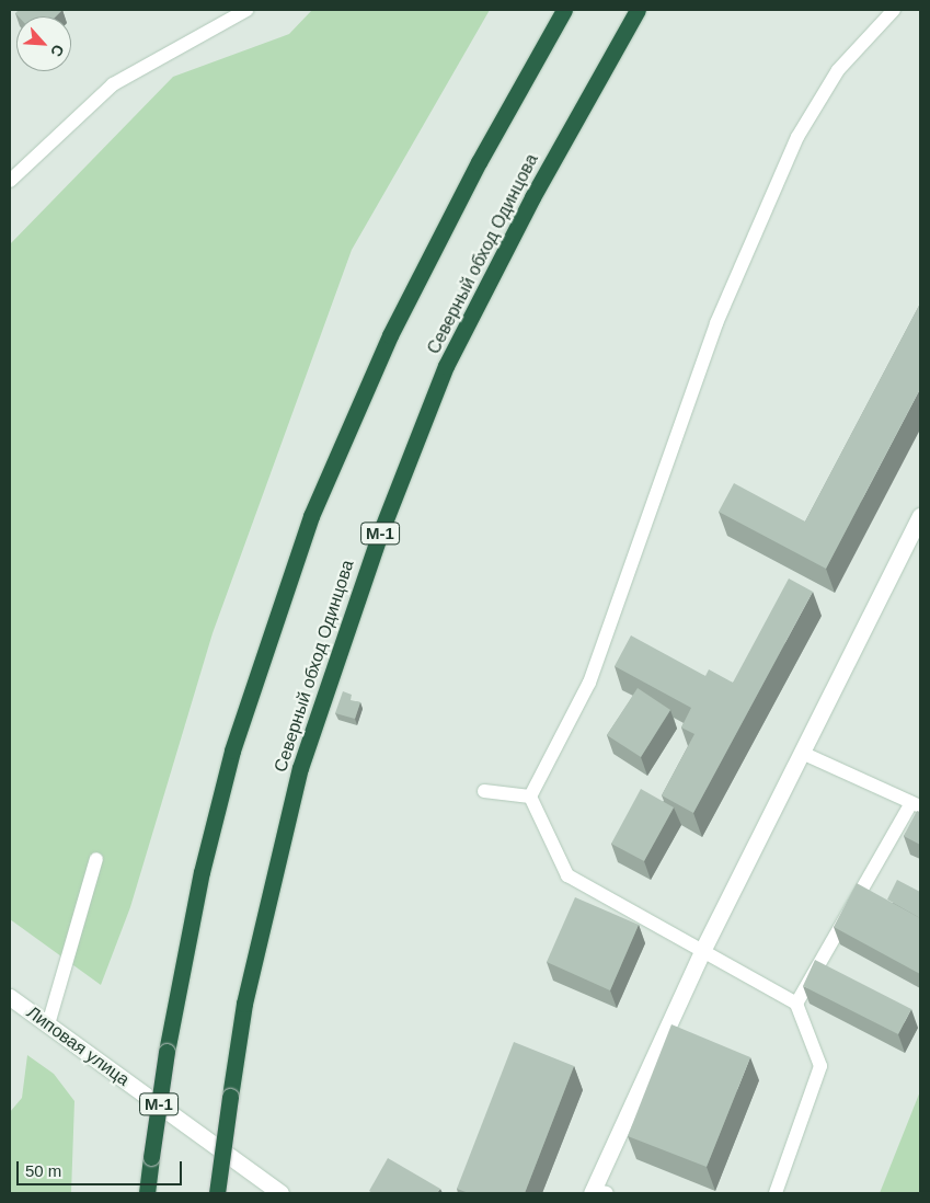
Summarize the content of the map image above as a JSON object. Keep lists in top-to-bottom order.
{
  "streets": {
    "highway": ["Северный обход Одинцова", "М-1"],
    "street": ["Липовая улица"]
  },
  "scale_bar": "50 m",
  "north": "bottom right"
}
